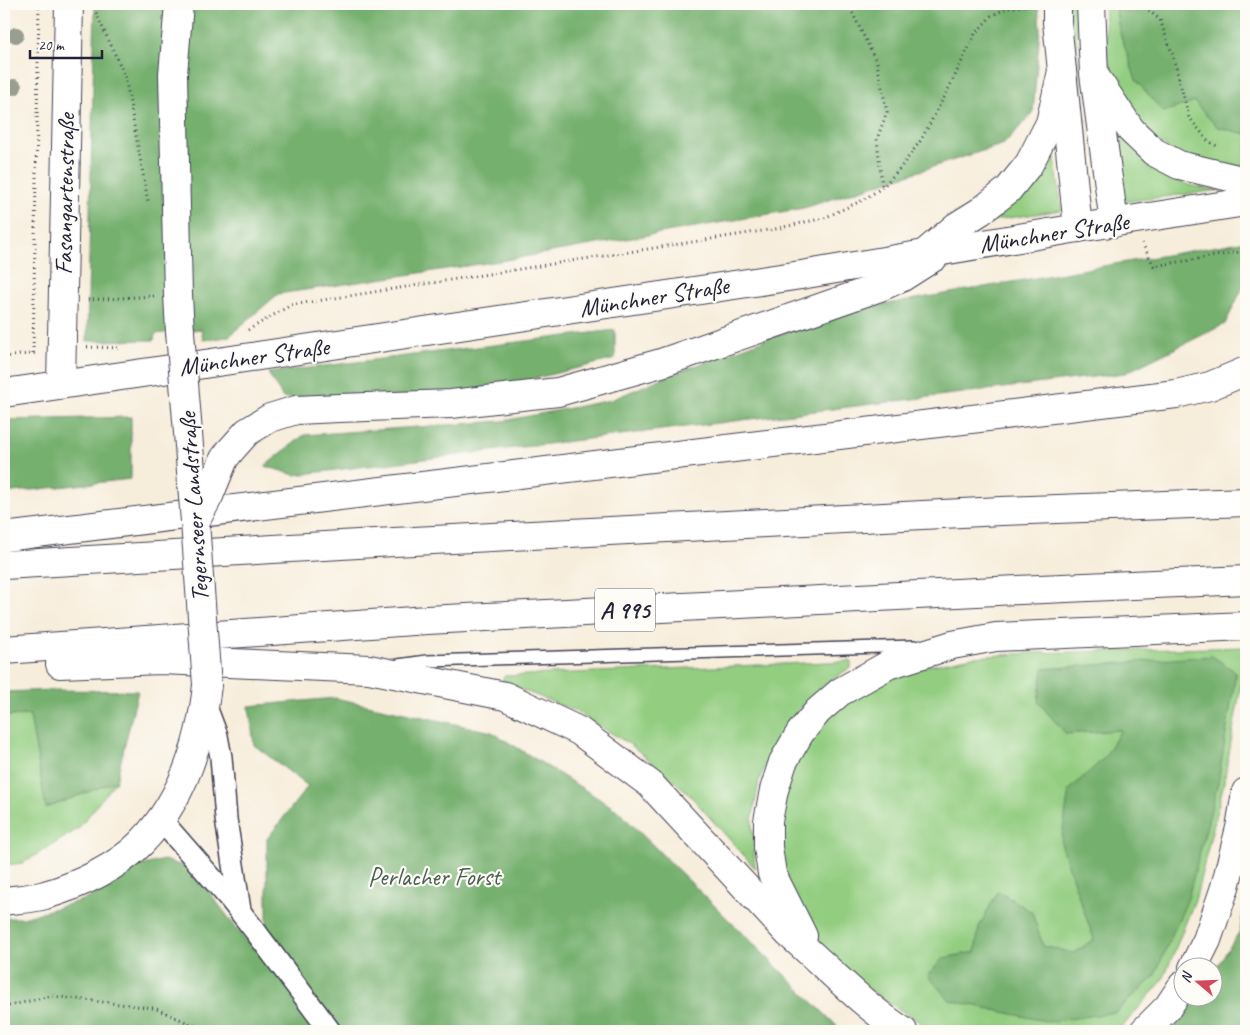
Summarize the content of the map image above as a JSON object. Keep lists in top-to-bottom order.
{
  "streets": {
    "main road": [
      "Fasangartenstraße",
      "Münchner Straße",
      "Tegernseer Landstraße",
      "A 995"
    ]
  },
  "crossings": [
    ["Fasangartenstraße", "Münchner Straße"]
  ],
  "parks": ["Perlacher Forst"],
  "scale_bar": "20 m",
  "north": "left"
}
